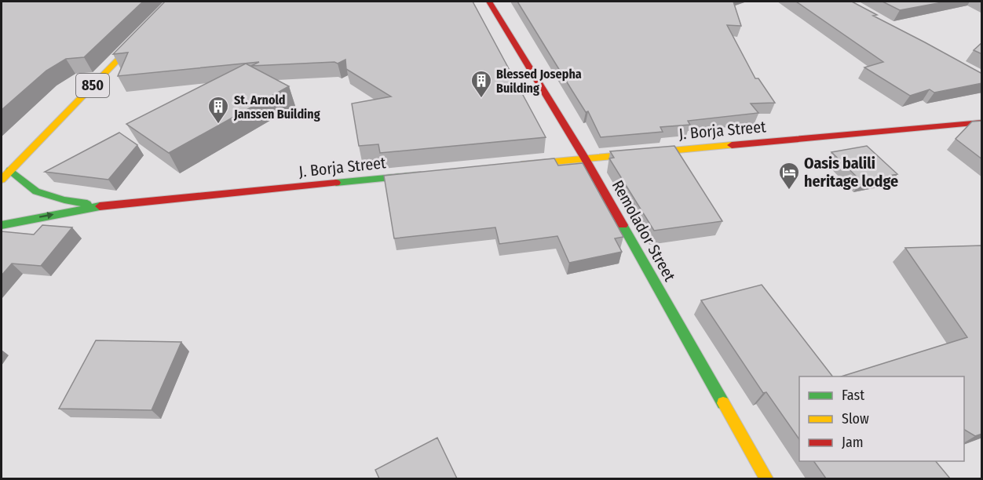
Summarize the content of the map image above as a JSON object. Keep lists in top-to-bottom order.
{
  "streets": {
    "street": ["850", "J. Borja Street", "Remolador Street"]
  },
  "crossings": [
    ["J. Borja Street", "Remolador Street"]
  ],
  "places": {
    "building": ["Blessed Josepha Building", "St. Arnold Janssen Building"],
    "hotel": ["Oasis balili heritage lodge"]
  },
  "legend": ["Fast", "Slow", "Jam"]
}
